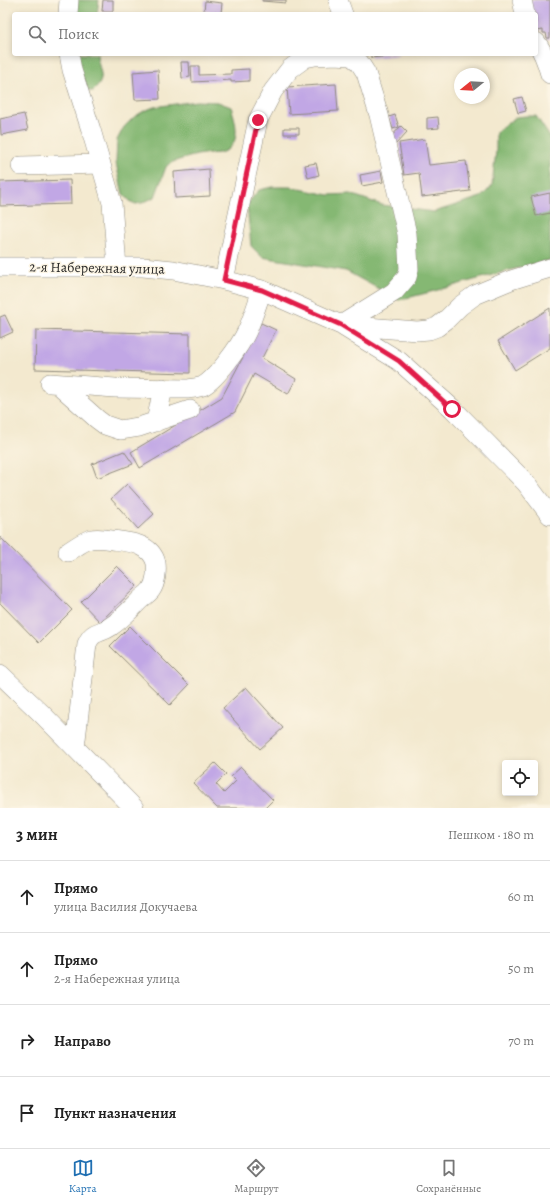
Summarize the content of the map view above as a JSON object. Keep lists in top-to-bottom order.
{
  "streets": {
    "street": ["2-я Набережная улица"]
  },
  "north": "left",
  "page": {
    "search": "Поиск",
    "heading": ["3 мин", "Пешком · 180 m"],
    "list": [
      ["Прямо", "улица Василия Докучаева", "60 m"],
      ["Прямо", "2-я Набережная улица", "50 m"],
      ["Направо", "70 m"],
      "Пункт назначения"
    ],
    "nav": ["Карта", "Маршрут", "Сохранённые"]
  }
}
